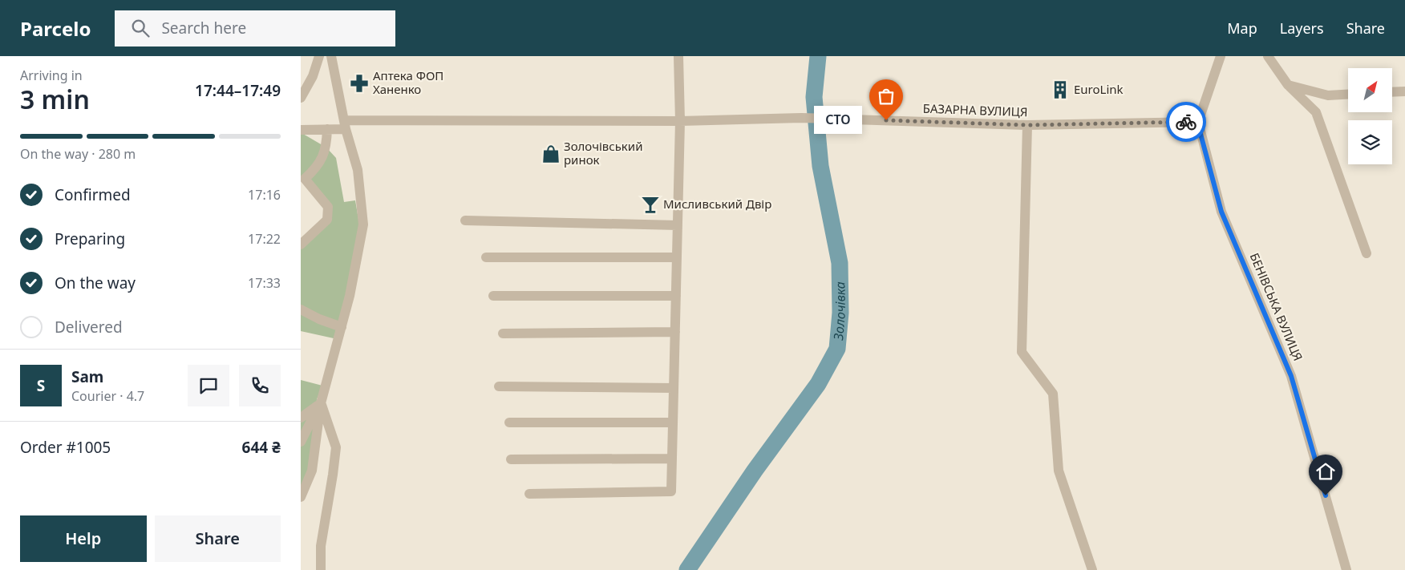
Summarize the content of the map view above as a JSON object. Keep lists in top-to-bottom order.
{
  "streets": {
    "street": ["БАЗАРНА ВУЛИЦЯ", "БЕНІВСЬКА ВУЛИЦЯ"]
  },
  "crossings": [
    ["БАЗАРНА ВУЛИЦЯ", "БЕНІВСЬКА ВУЛИЦЯ"]
  ],
  "water": ["Золочівка"],
  "places": {
    "pharmacy": ["Аптека ФОП Ханенко"],
    "building": ["EuroLink"],
    "other": ["СТО"],
    "shop": ["Золочівський ринок"],
    "bar": ["Мисливський Двір"]
  },
  "north": "top right",
  "page": {
    "header": "Parcelo",
    "search": "Search here",
    "nav": ["Map", "Layers", "Share"],
    "heading": ["3 min", "Arriving in", "17:44–17:49"],
    "panel": [
      "Sam",
      "Courier · 4.7",
      "Order #1005",
      "644 ₴"
    ],
    "bubble": "СТО",
    "bar": "On the way · 280 m",
    "list": [
      ["Confirmed", "17:16"],
      ["Preparing", "17:22"],
      ["On the way", "17:33"],
      "Delivered"
    ],
    "round": "S",
    "buttons": ["Help", "Share"]
  }
}
